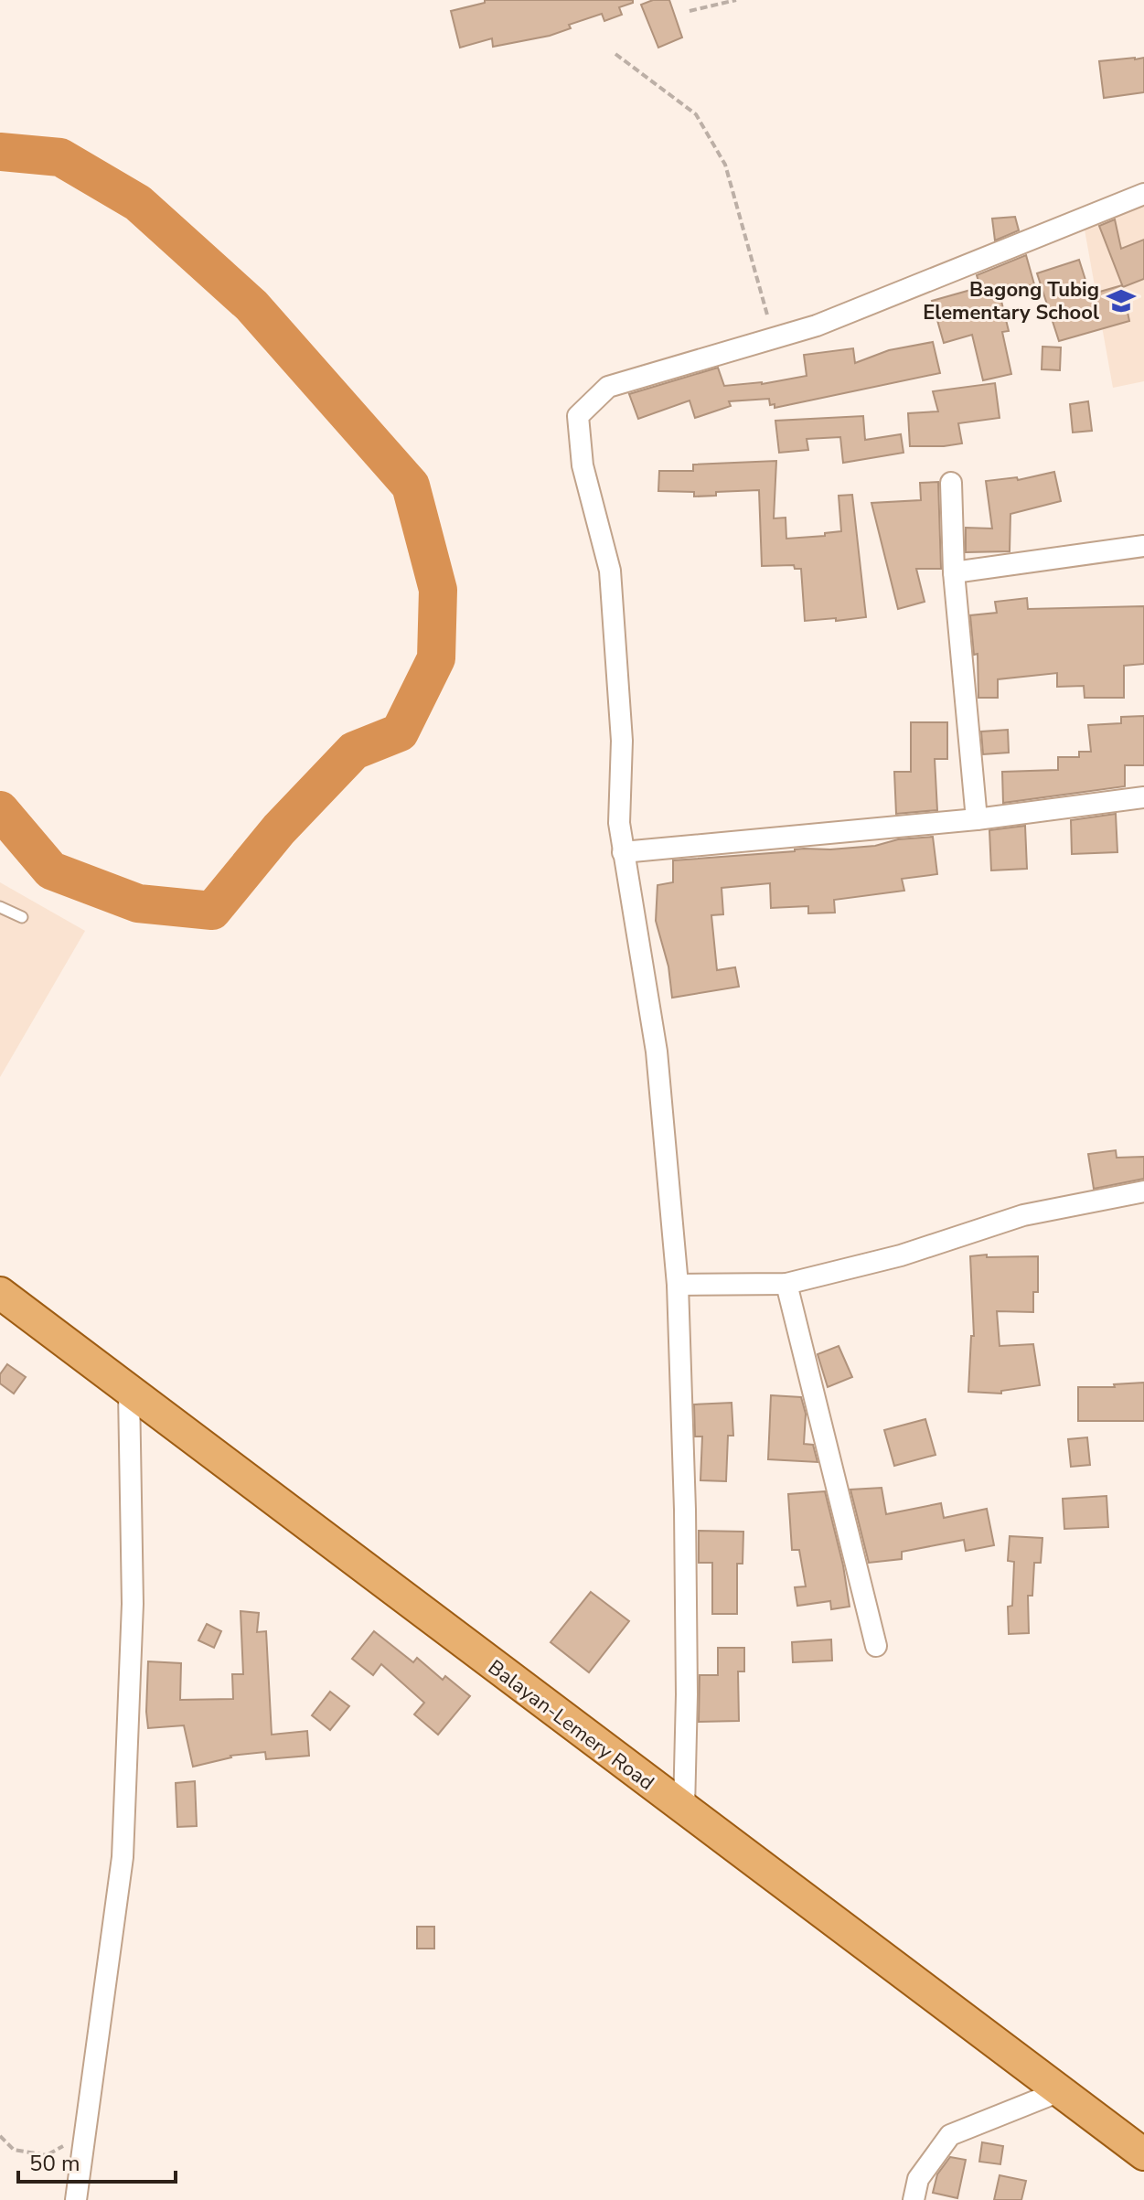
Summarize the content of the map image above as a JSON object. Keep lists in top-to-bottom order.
{
  "streets": {
    "main road": ["Balayan-Lemery Road"]
  },
  "places": {
    "school or university": ["Bagong Tubig Elementary School"]
  },
  "scale_bar": "50 m"
}
